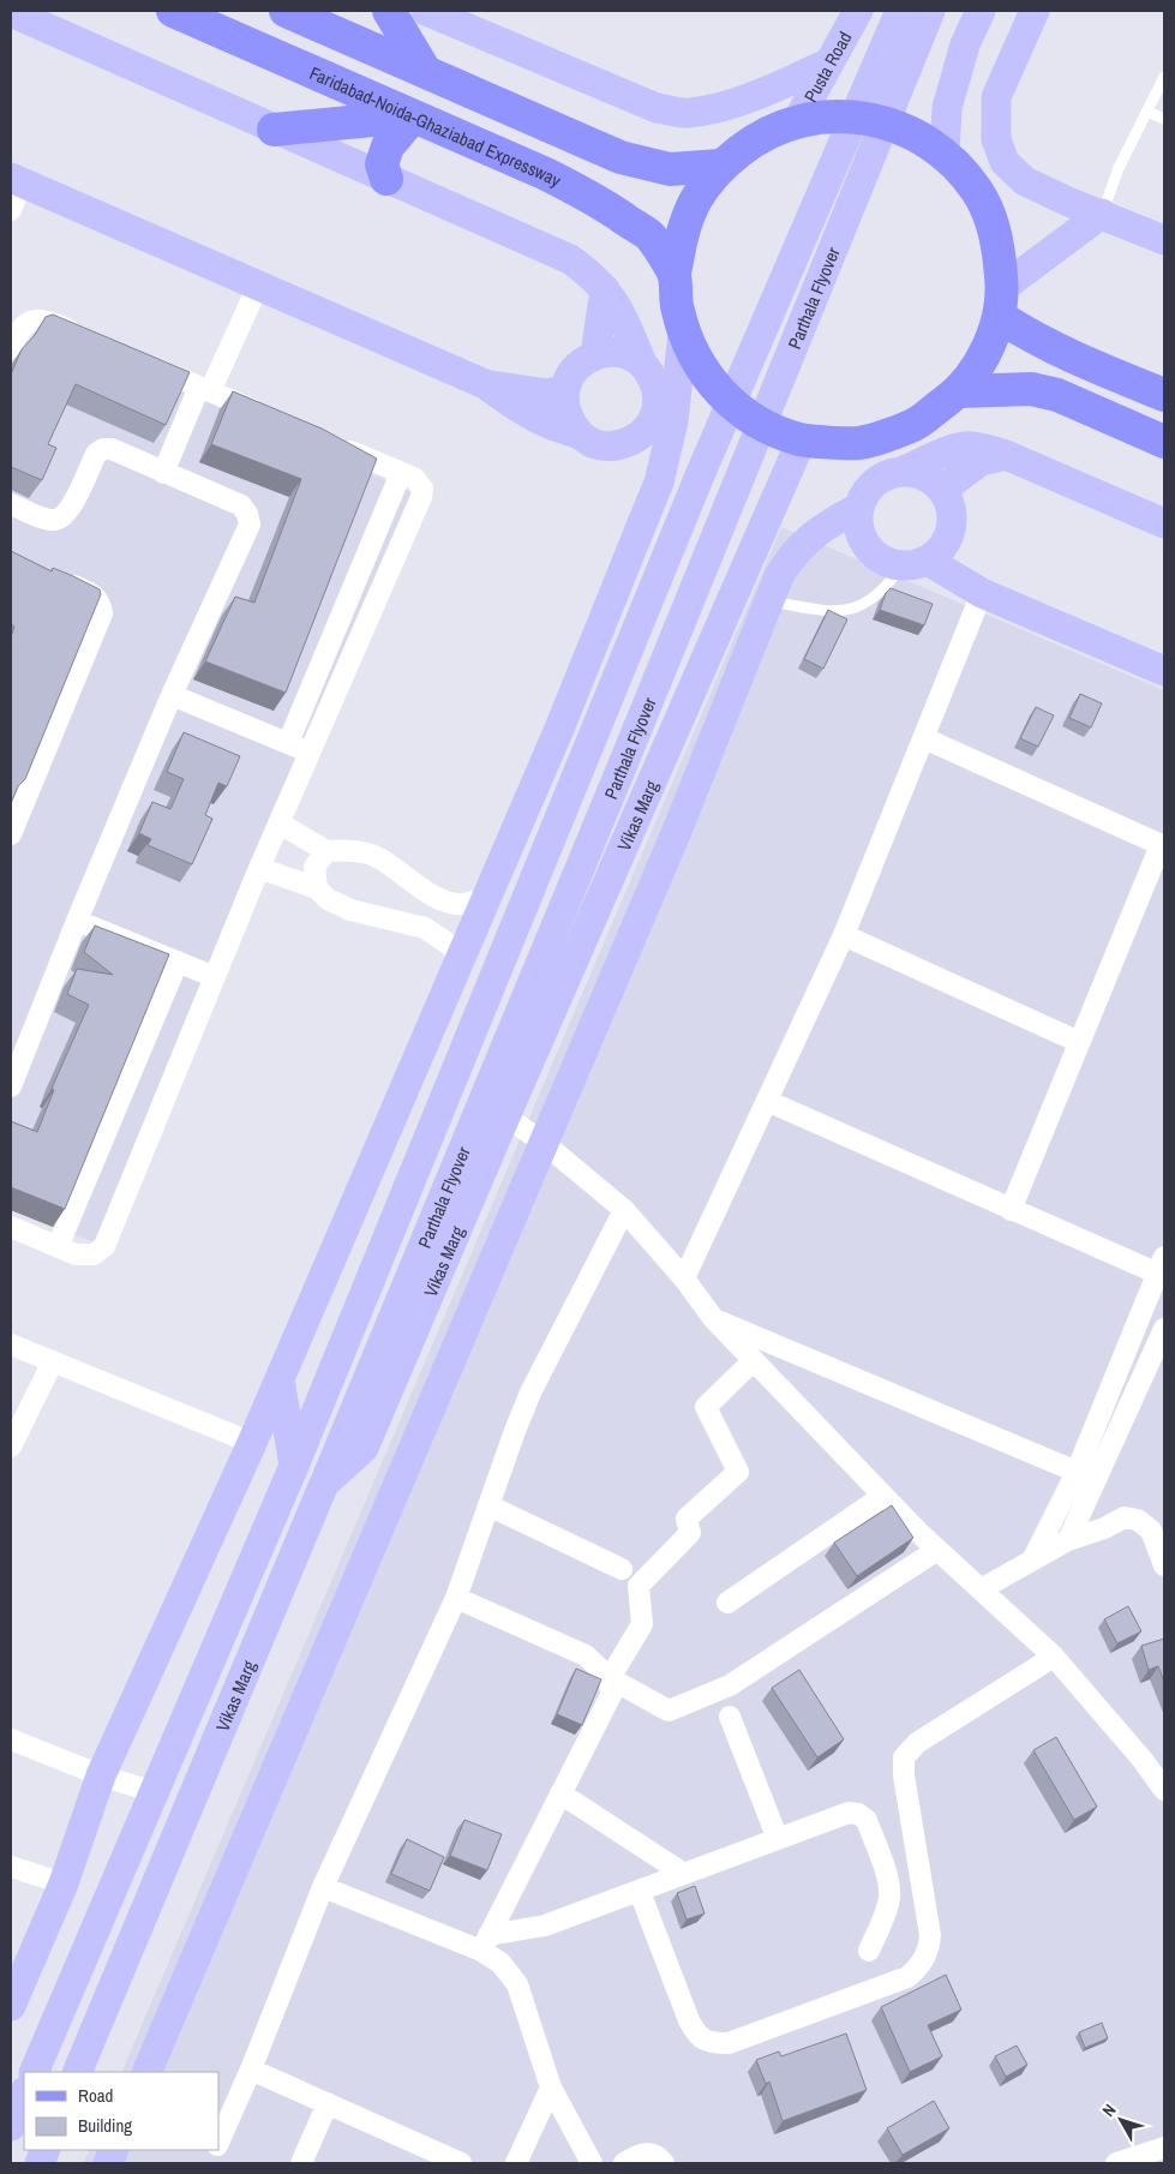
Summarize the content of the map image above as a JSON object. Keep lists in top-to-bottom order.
{
  "streets": {
    "main road": [
      "Pusta Road",
      "Faridabad-Noida-Ghaziabad Expressway",
      "Parthala Flyover",
      "Vikas Marg"
    ]
  },
  "crossings": [
    ["Parthala Flyover", "Vikas Marg"]
  ],
  "legend": ["Road", "Building"],
  "north": "top left"
}
